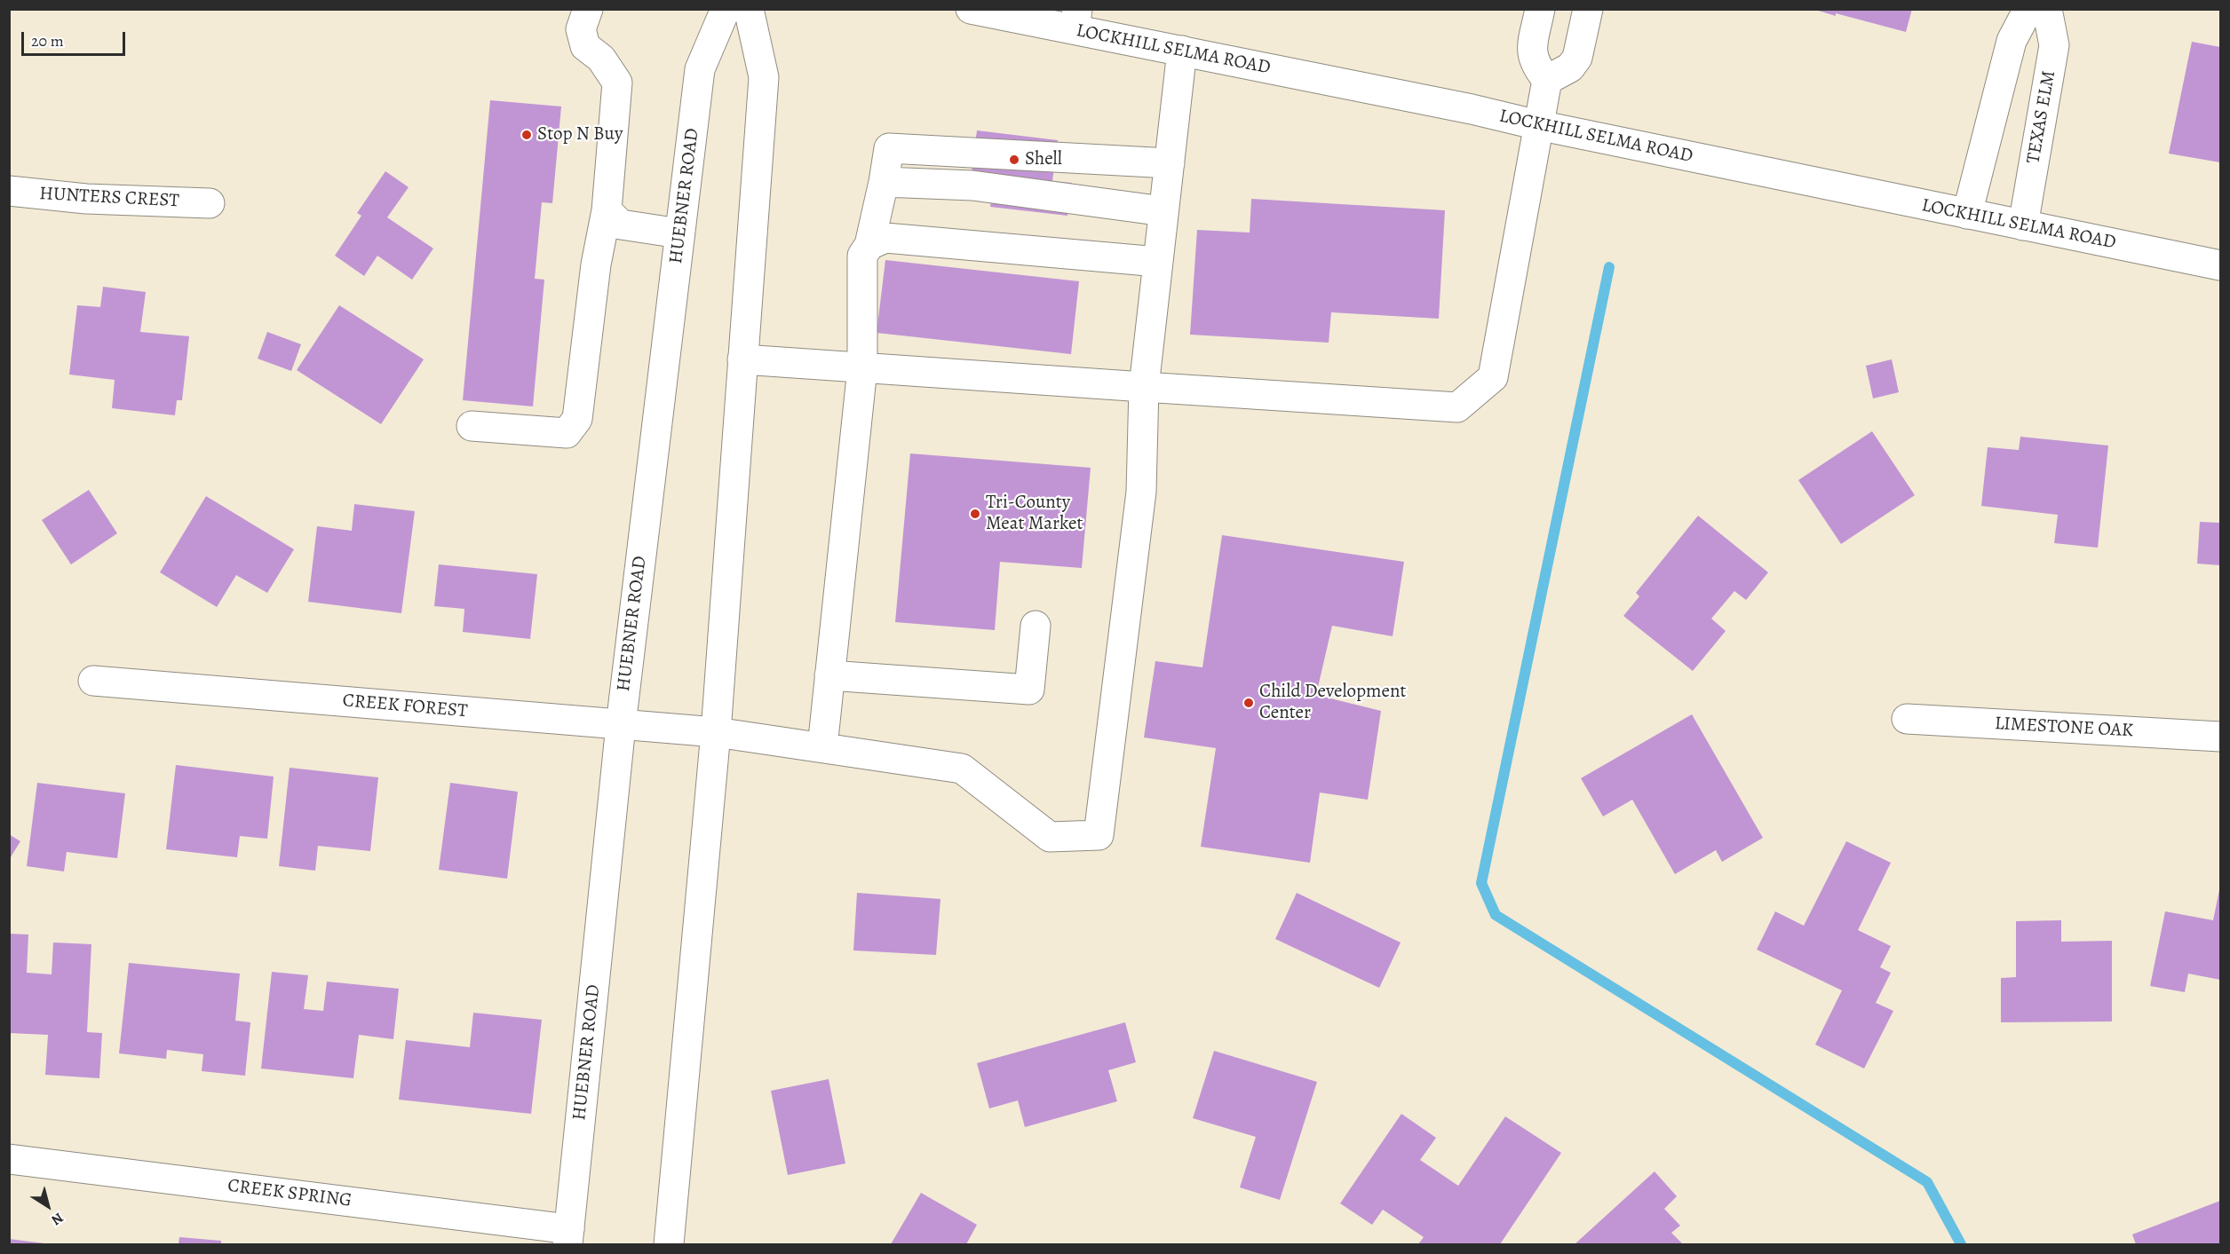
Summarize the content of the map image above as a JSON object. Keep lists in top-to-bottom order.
{
  "streets": {
    "main road": [
      "LOCKHILL SELMA ROAD",
      "TEXAS ELM",
      "HUEBNER ROAD",
      "HUNTERS CREST",
      "CREEK FOREST",
      "LIMESTONE OAK",
      "CREEK SPRING"
    ]
  },
  "crossings": [
    ["LOCKHILL SELMA ROAD", "TEXAS ELM"],
    ["HUEBNER ROAD", "CREEK FOREST"],
    ["HUEBNER ROAD", "CREEK SPRING"]
  ],
  "places": [
    "Stop N Buy",
    "Shell",
    "Tri-County Meat Market",
    "Child Development Center"
  ],
  "scale_bar": "20 m",
  "north": "bottom right"
}
